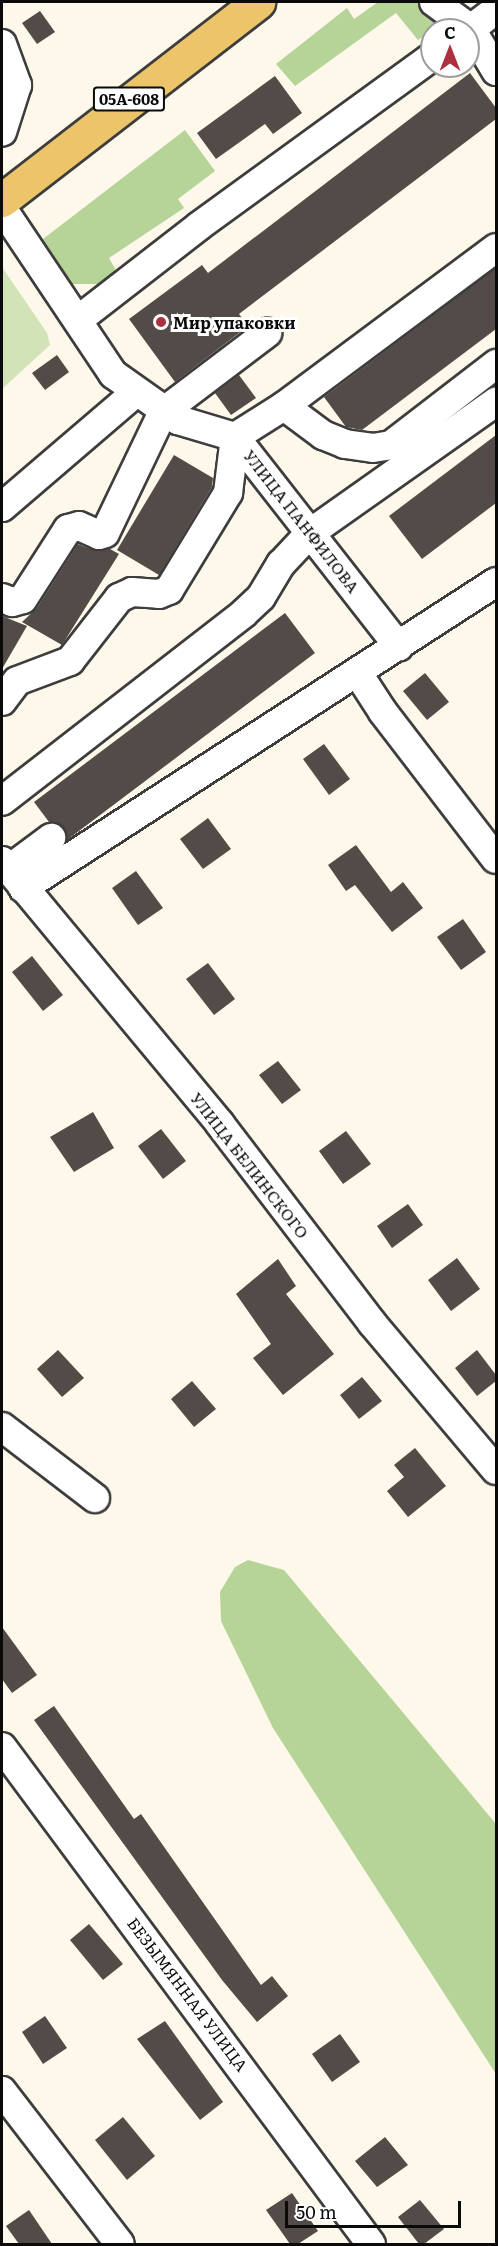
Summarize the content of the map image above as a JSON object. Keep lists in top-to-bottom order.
{
  "streets": {
    "main road": ["05А-608"],
    "street": ["УЛИЦА ПАНФИЛОВА", "УЛИЦА БЕЛИНСКОГО", "БЕЗЫМЯННАЯ УЛИЦА"]
  },
  "places": ["Мир упаковки"],
  "scale_bar": "50 m",
  "north": "top"
}
